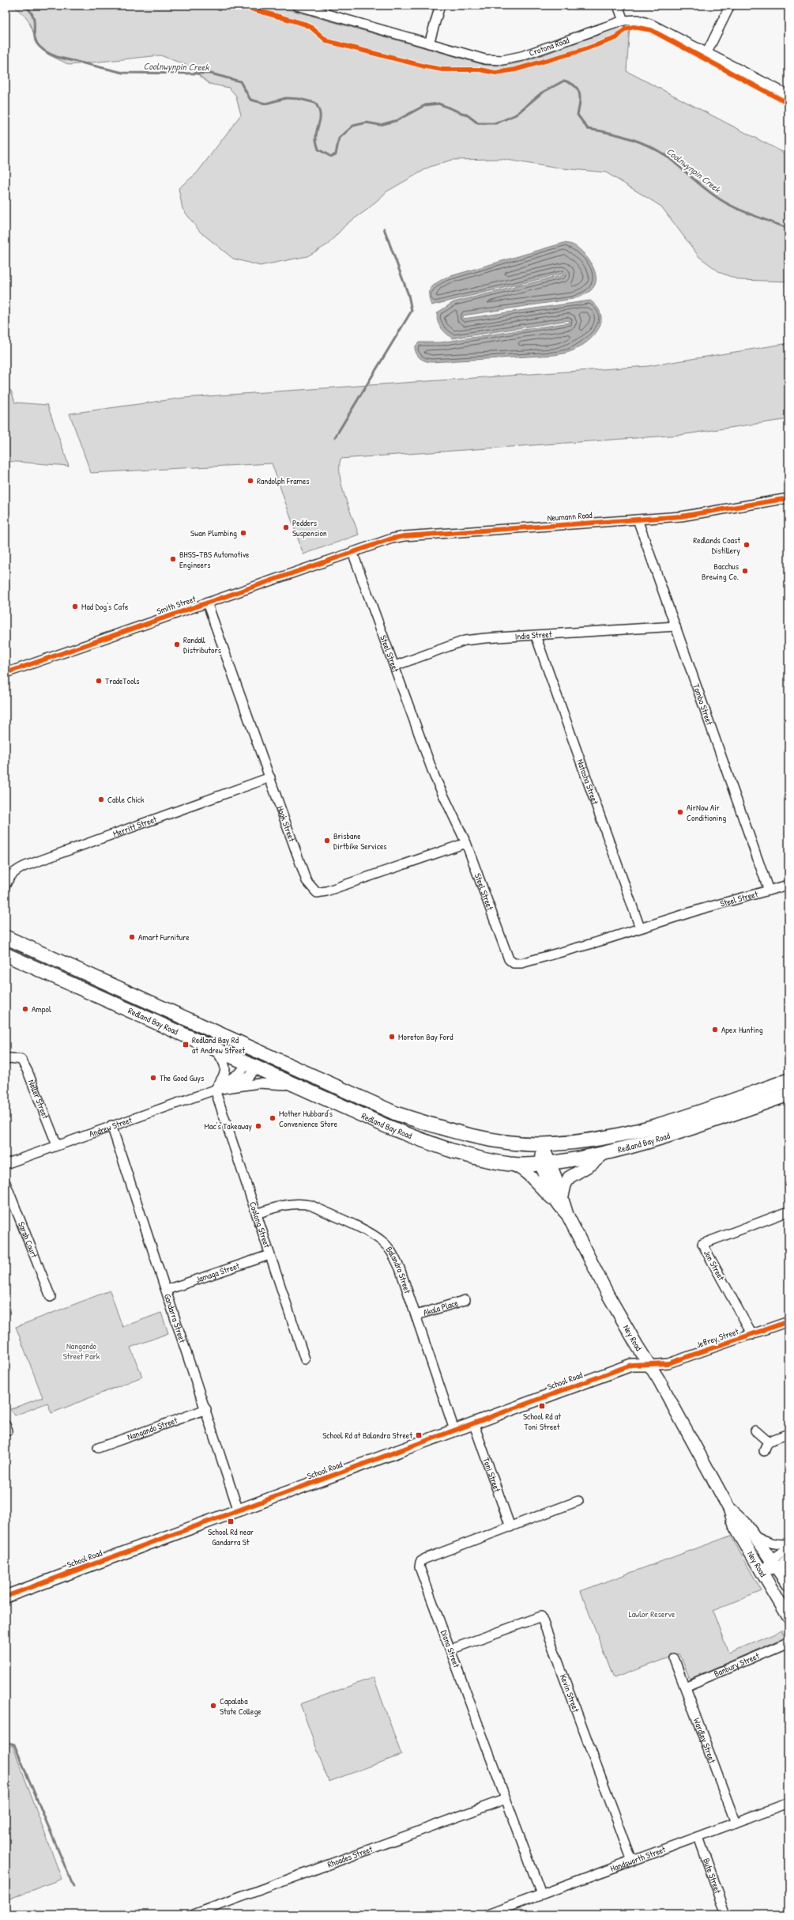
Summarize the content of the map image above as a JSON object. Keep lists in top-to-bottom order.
{
  "streets": {
    "main road": ["Redland Bay Road", "Ney Road", "School Road"],
    "street": [
      "Crotona Road",
      "Neumann Road",
      "Smith Street",
      "India Street",
      "Steel Street",
      "Tombo Street",
      "Natasha Street",
      "Hook Street",
      "Merritt Street",
      "Neller Street",
      "Andrew Street",
      "Coolong Street",
      "Sarah Court",
      "Jon Street",
      "Balandra Street",
      "Jamaga Street",
      "Akala Place",
      "Gandarra Street",
      "Jeffrey Street",
      "Nangando Street",
      "Toni Street",
      "Diana Street",
      "Banbury Street",
      "Kevin Street",
      "Wardley Street",
      "Rhoades Street",
      "Handsworth Street",
      "Bute Street"
    ]
  },
  "crossings": [
    ["Neumann Road", "Smith Street"],
    ["Neumann Road", "Steel Street"],
    ["Neumann Road", "Tombo Street"],
    ["Smith Street", "Steel Street"],
    ["Smith Street", "Hook Street"],
    ["India Street", "Steel Street"],
    ["India Street", "Tombo Street"],
    ["India Street", "Natasha Street"],
    ["Steel Street", "Tombo Street"],
    ["Steel Street", "Natasha Street"],
    ["Steel Street", "Hook Street"],
    ["Hook Street", "Merritt Street"],
    ["Redland Bay Road", "Andrew Street"],
    ["Redland Bay Road", "Ney Road"],
    ["Neller Street", "Andrew Street"],
    ["Andrew Street", "Coolong Street"],
    ["Andrew Street", "Gandarra Street"],
    ["Coolong Street", "Balandra Street"],
    ["Coolong Street", "Jamaga Street"],
    ["Jon Street", "Jeffrey Street"],
    ["Balandra Street", "Akala Place"],
    ["Balandra Street", "School Road"],
    ["Jamaga Street", "Gandarra Street"],
    ["Gandarra Street", "School Road"],
    ["Gandarra Street", "Nangando Street"],
    ["Ney Road", "Jeffrey Street"],
    ["Ney Road", "School Road"],
    ["Jeffrey Street", "School Road"],
    ["School Road", "Toni Street"],
    ["Toni Street", "Diana Street"],
    ["Diana Street", "Kevin Street"],
    ["Diana Street", "Rhoades Street"],
    ["Diana Street", "Handsworth Street"],
    ["Banbury Street", "Wardley Street"],
    ["Kevin Street", "Handsworth Street"],
    ["Wardley Street", "Handsworth Street"],
    ["Handsworth Street", "Bute Street"]
  ],
  "water": ["Coolnwynpin Creek"],
  "parks": ["Nangando Street Park", "Lawlor Reserve"],
  "places": {
    "other": [
      "Randolph Frames",
      "Pedders Suspension",
      "Swan Plumbing",
      "Redlands Coast Distillery",
      "BHSS-TBS Automotive Engineers",
      "Bacchus Brewing Co.",
      "Mad Dog's Cafe",
      "Randall Distributors",
      "TradeTools",
      "Cable Chick",
      "AirNow Air Conditioning",
      "Brisbane Dirtbike Services",
      "Amart Furniture",
      "Ampol",
      "Apex Hunting",
      "Moreton Bay Ford",
      "The Good Guys",
      "Mother Hubbard's Convenience Store",
      "Mac's Takeaway",
      "Capalaba State College"
    ],
    "transit": [
      "Redland Bay Rd at Andrew Street",
      "School Rd at Toni Street",
      "School Rd at Balandra Street",
      "School Rd near Gandarra St"
    ]
  }
}
